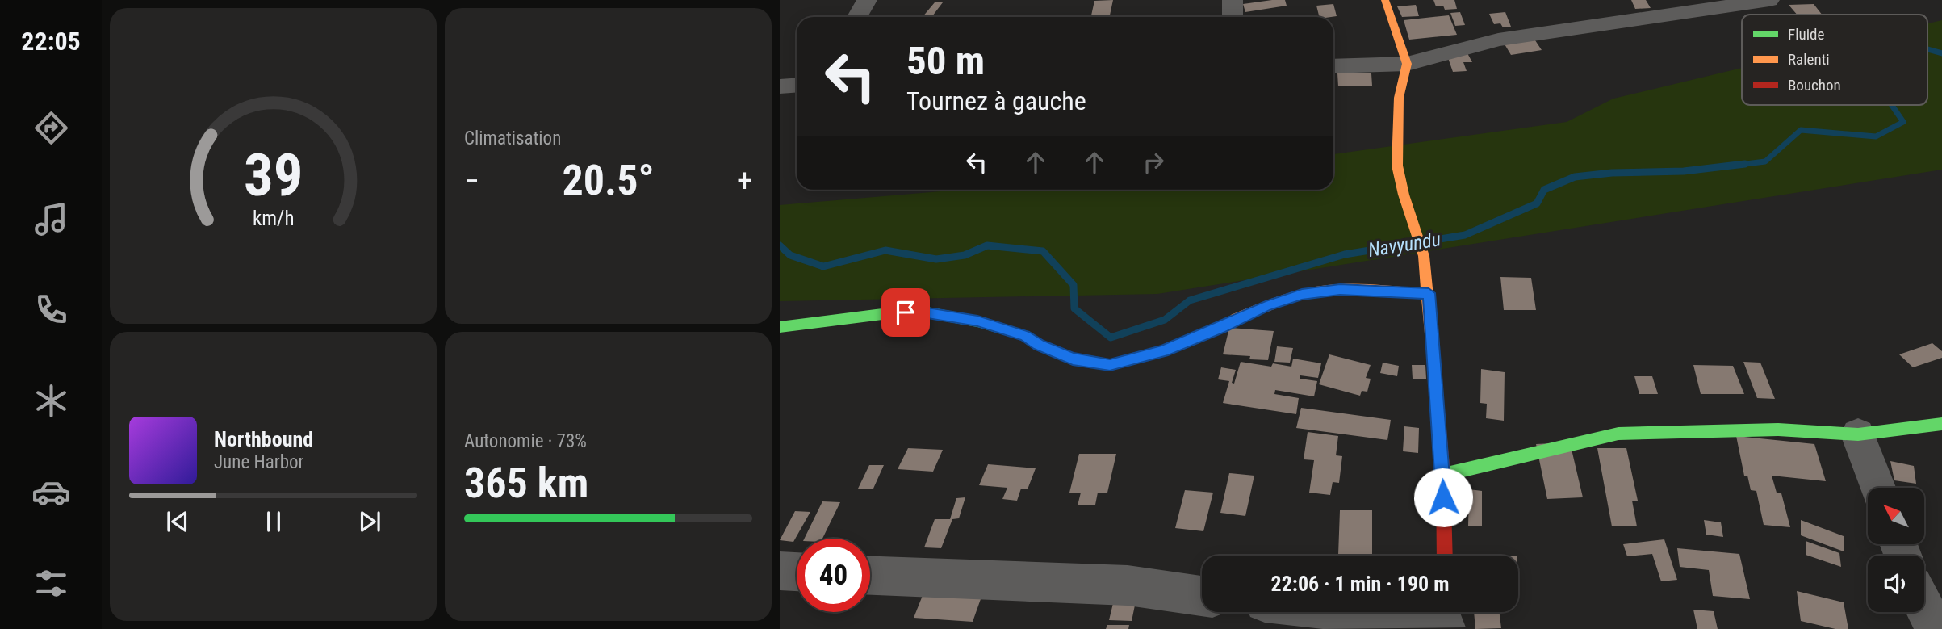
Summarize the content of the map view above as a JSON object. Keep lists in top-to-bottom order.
{
  "water": ["Navyundu"],
  "legend": ["Fluide", "Ralenti", "Bouchon"],
  "north": "top left",
  "page": {
    "tabs": "22:05",
    "tile": [
      "Climatisation",
      ["Autonomie · 73%", "365 km"]
    ],
    "turn": ["50 m", "Tournez à gauche"],
    "heat": ["−", "20.5°", "+"],
    "song": ["Northbound", "June Harbor"],
    "limit": "40",
    "trip": "22:06 · 1 min · 190 m",
    "gauge": ["39", "km/h"]
  }
}
